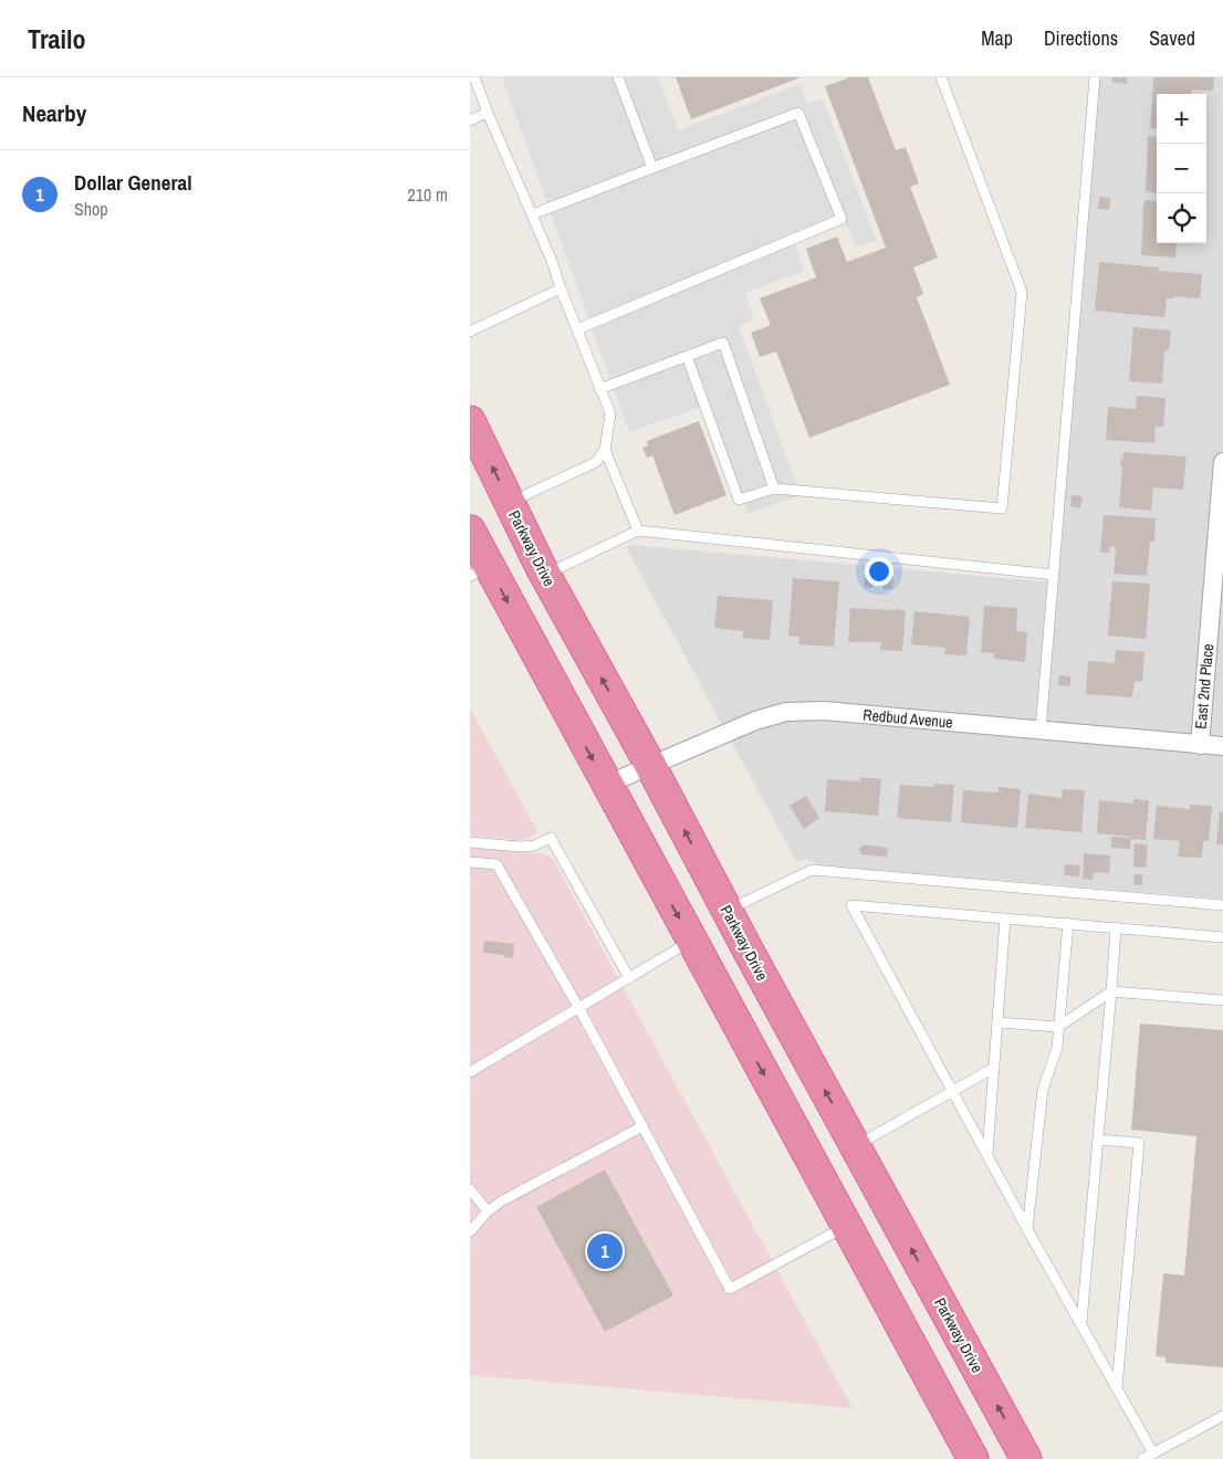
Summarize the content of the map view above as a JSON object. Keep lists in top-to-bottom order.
{
  "streets": {
    "highway": ["Parkway Drive"],
    "street": ["East 2nd Place", "Redbud Avenue"]
  },
  "crossings": [
    ["Parkway Drive", "Redbud Avenue"],
    ["East 2nd Place", "Redbud Avenue"]
  ],
  "page": {
    "header": "Trailo",
    "nav": ["Map", "Directions", "Saved"],
    "heading": "Nearby",
    "map_buttons": ["+", "−"],
    "list": [
      {
        "mark": "1",
        "name": "Dollar General",
        "note": "Shop",
        "value": "210 m"
      }
    ],
    "pins": "1"
  }
}
